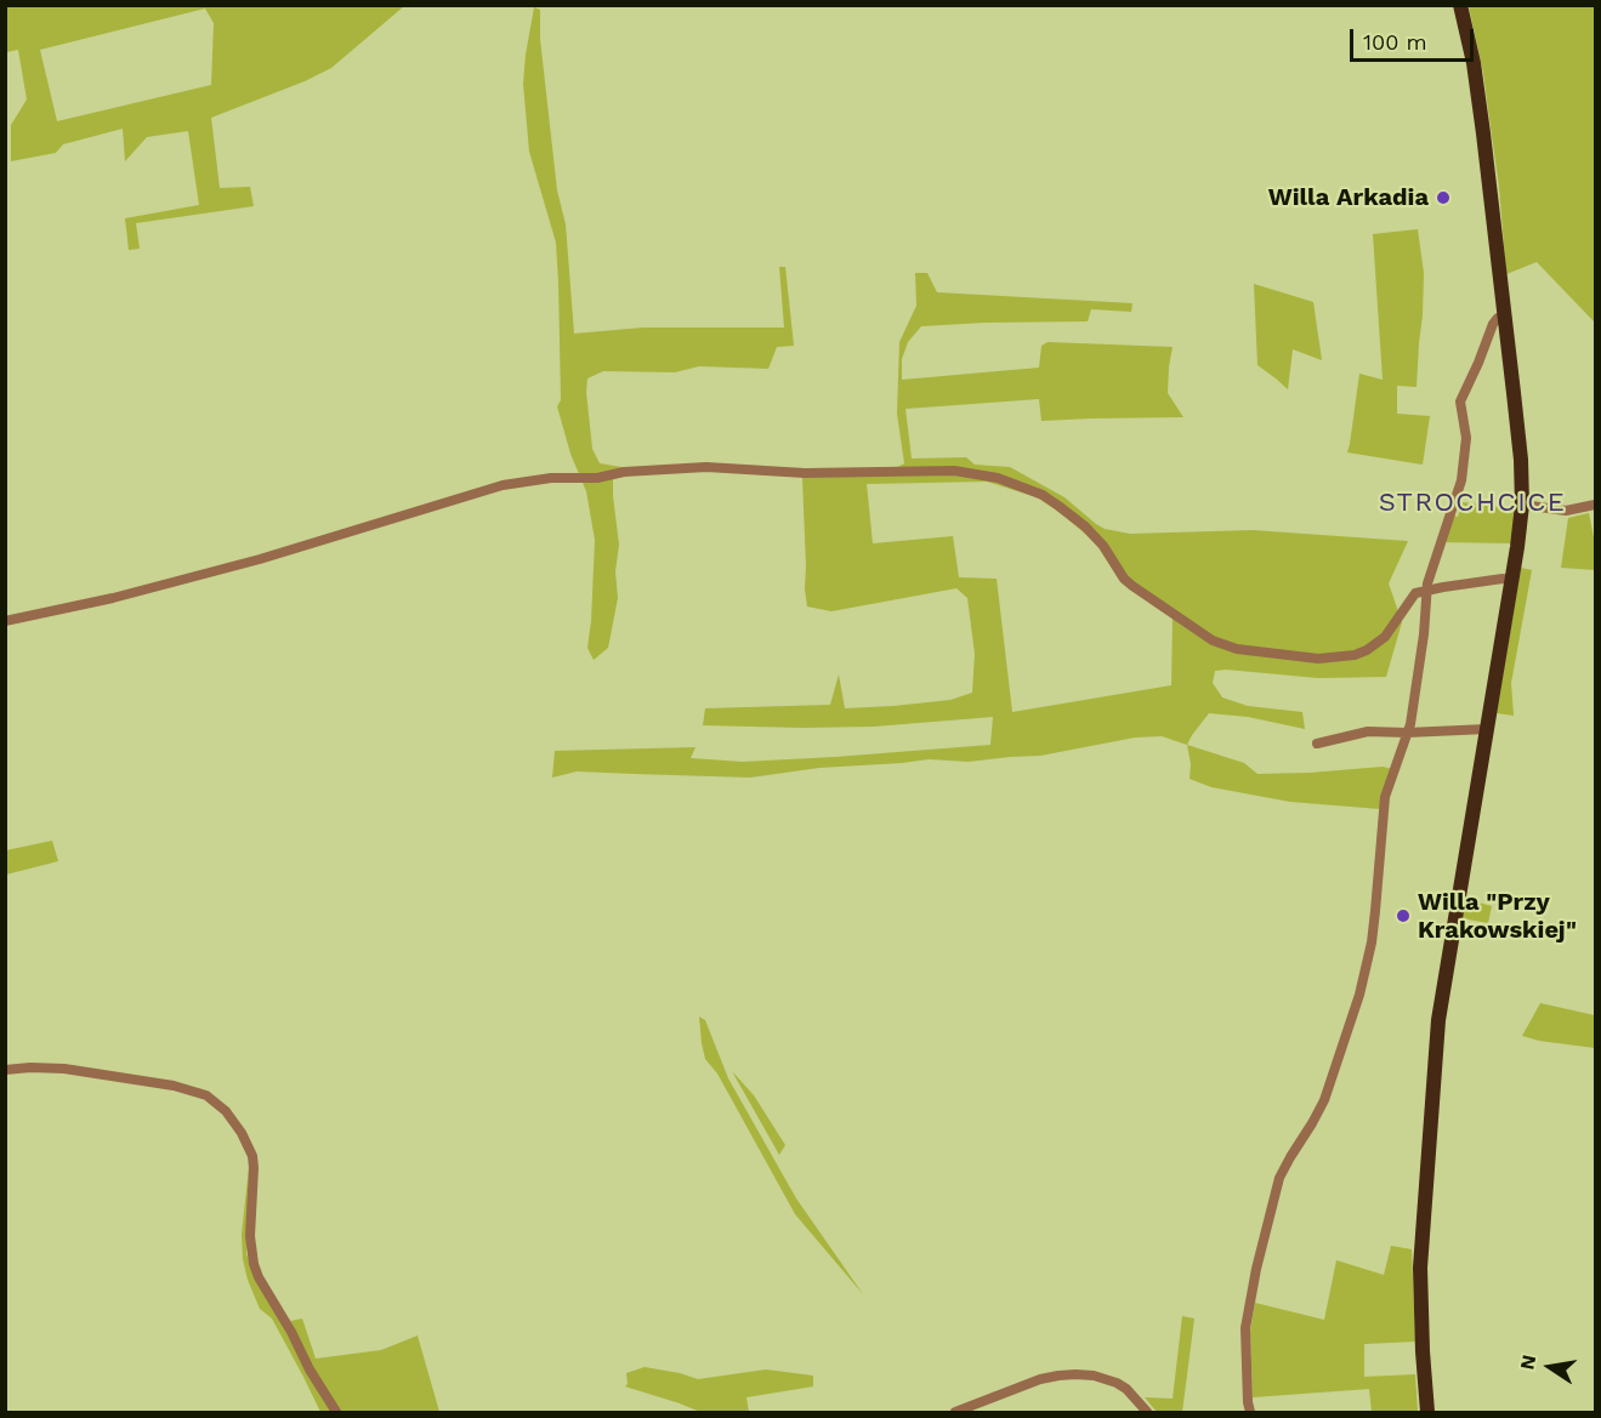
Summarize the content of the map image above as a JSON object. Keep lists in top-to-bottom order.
{
  "districts": ["STROCHCICE"],
  "places": ["Willa Arkadia", "Willa \"Przy Krakowskiej\""],
  "scale_bar": "100 m",
  "north": "left"
}
